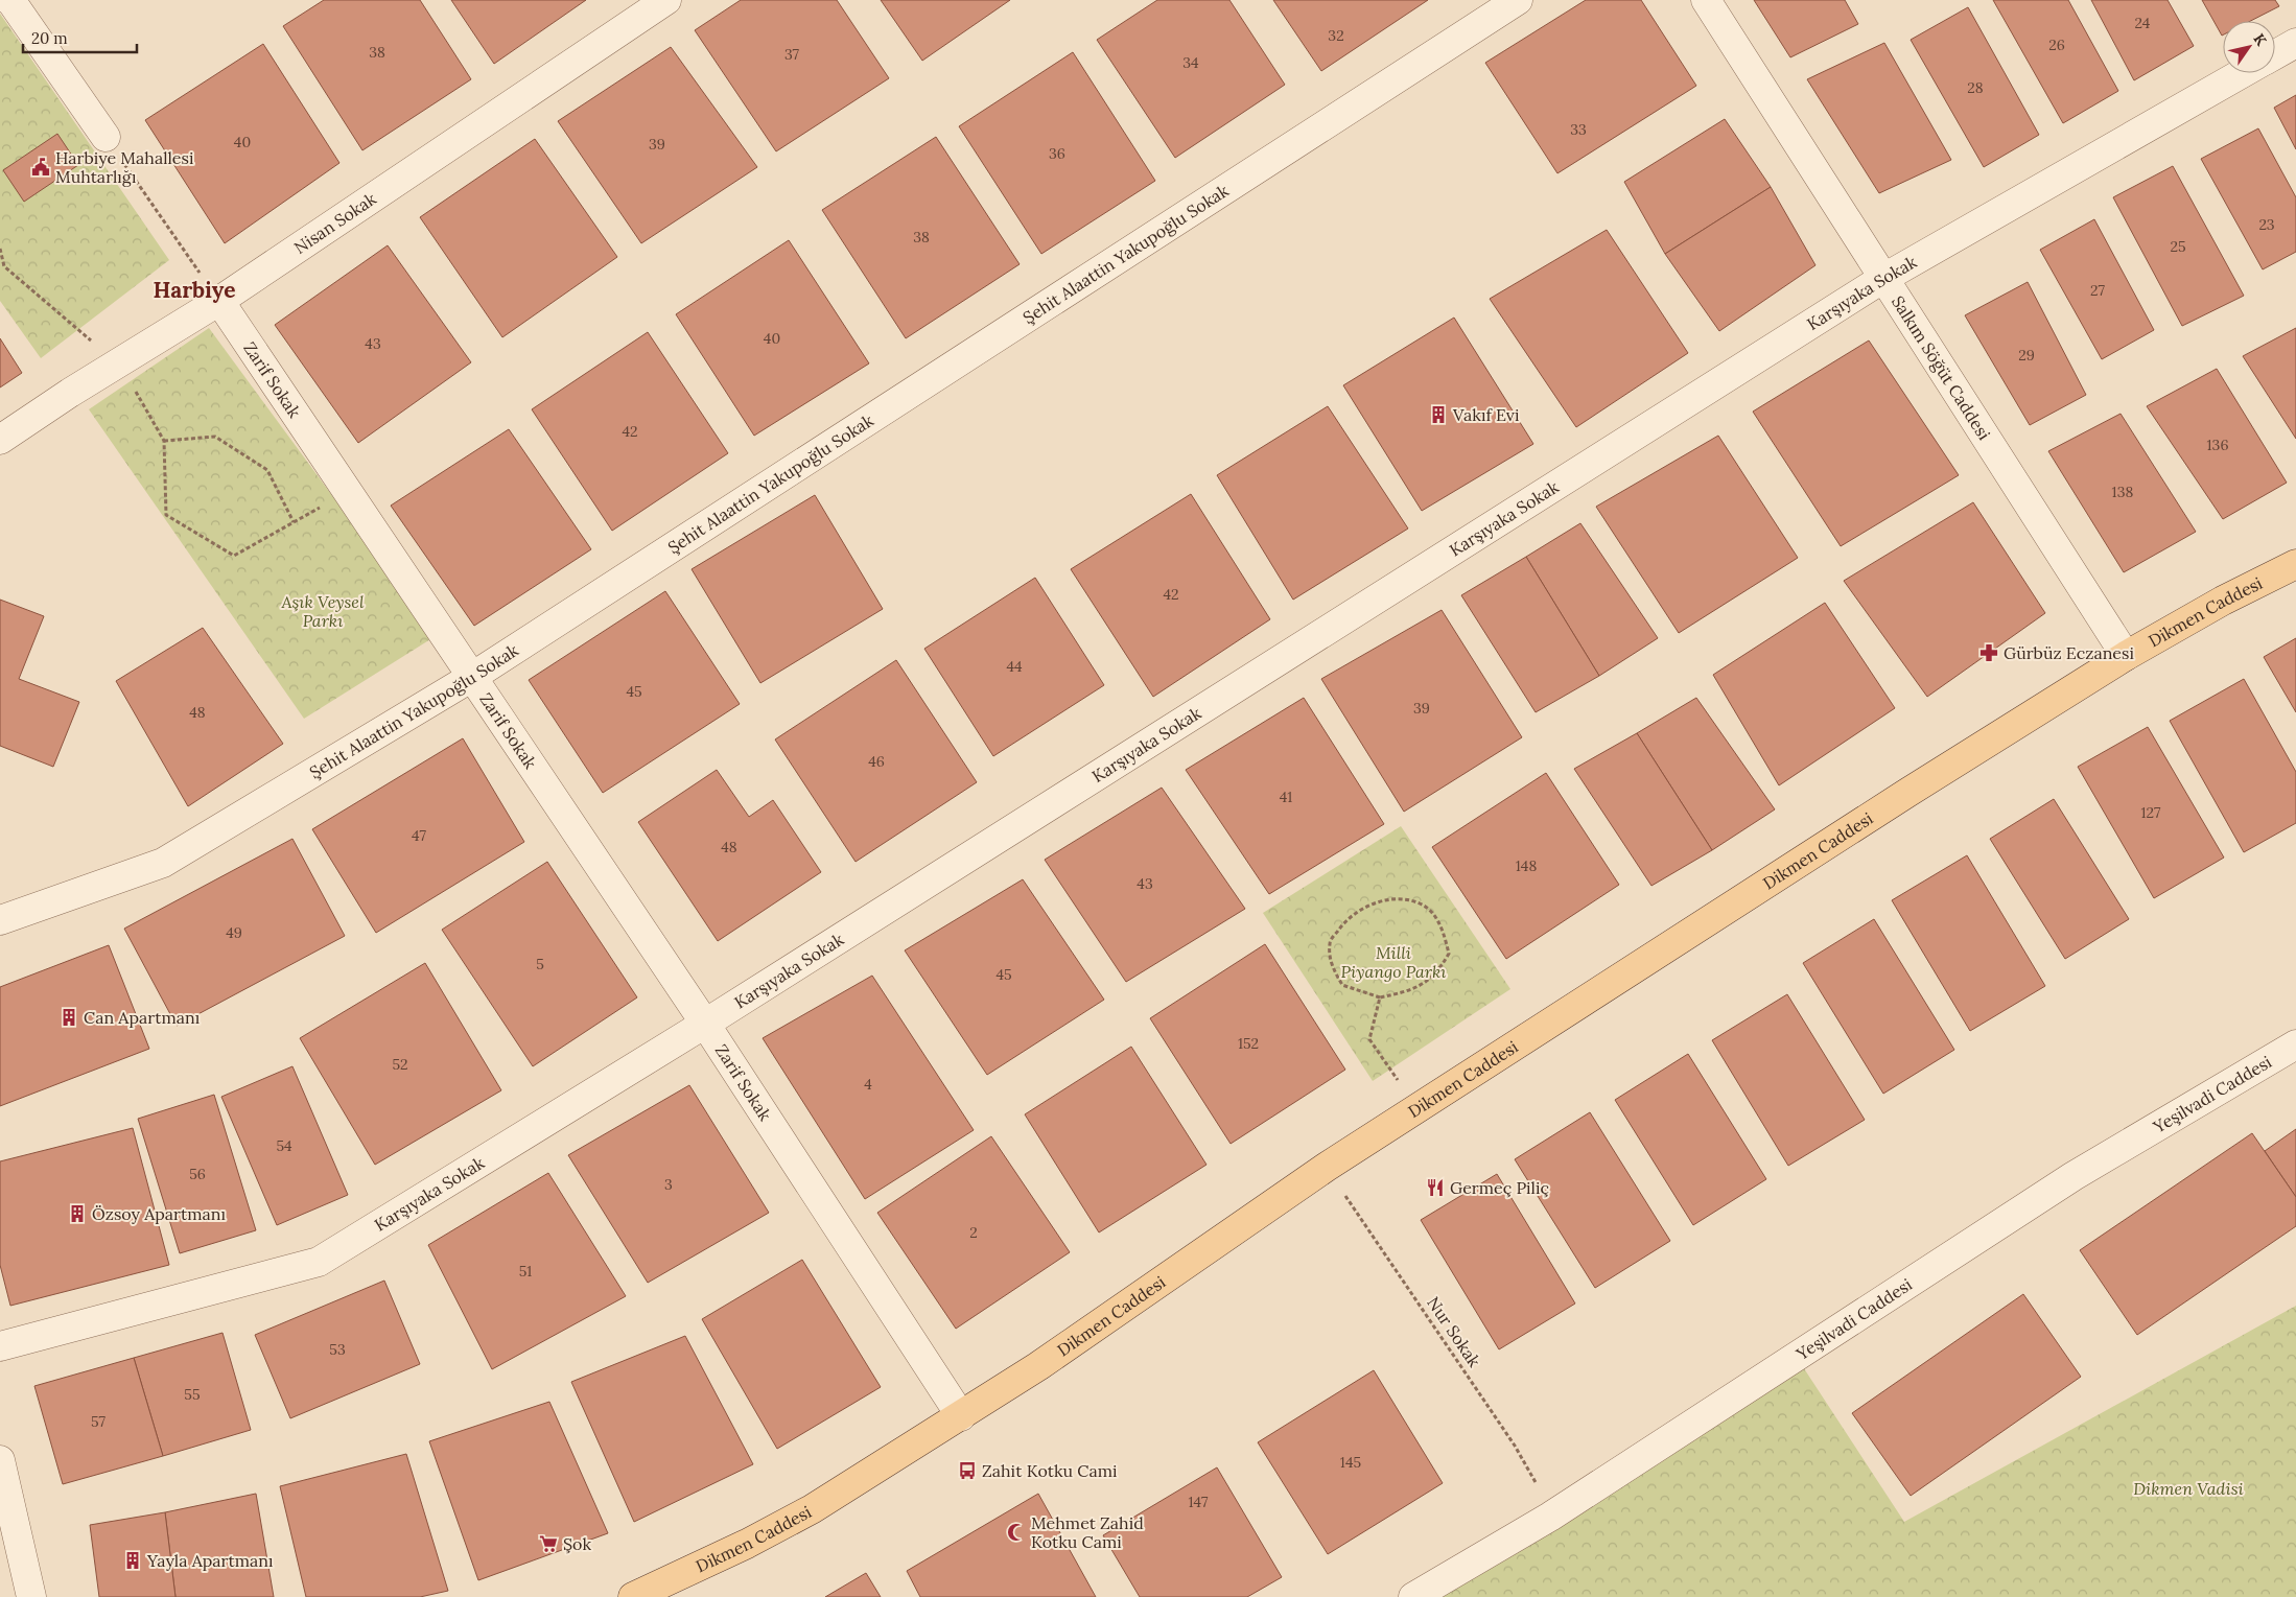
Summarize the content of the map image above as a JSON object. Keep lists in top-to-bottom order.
{
  "streets": {
    "main road": ["Dikmen Caddesi"],
    "street": [
      "Nisan Sokak",
      "Şehit Alaattin Yakupoğlu Sokak",
      "Karşıyaka Sokak",
      "Salkım Söğüt Caddesi",
      "Zarif Sokak",
      "Yeşilvadi Caddesi"
    ],
    "path": ["Nur Sokak"]
  },
  "crossings": [
    ["Nisan Sokak", "Zarif Sokak"],
    ["Şehit Alaattin Yakupoğlu Sokak", "Zarif Sokak"],
    ["Karşıyaka Sokak", "Salkım Söğüt Caddesi"],
    ["Karşıyaka Sokak", "Zarif Sokak"],
    ["Salkım Söğüt Caddesi", "Dikmen Caddesi"],
    ["Zarif Sokak", "Dikmen Caddesi"],
    ["Dikmen Caddesi", "Nur Sokak"],
    ["Yeşilvadi Caddesi", "Nur Sokak"]
  ],
  "districts": ["Harbiye"],
  "parks": ["Aşık Veysel Parkı", "Milli Piyango Parkı", "Dikmen Vadisi"],
  "places": {
    "public building": ["Harbiye Mahallesi Muhtarlığı"],
    "building": [
      "Vakıf Evi",
      "Can Apartmanı",
      "Özsoy Apartmanı",
      "Yayla Apartmanı"
    ],
    "pharmacy": ["Gürbüz Eczanesi"],
    "restaurant": ["Germeç Piliç"],
    "bus stop": ["Zahit Kotku Cami"],
    "mosque": ["Mehmet Zahid Kotku Cami"],
    "supermarket": ["Şok"]
  },
  "house_numbers": [
    "24",
    "32",
    "26",
    "38",
    "37",
    "34",
    "28",
    "33",
    "40",
    "39",
    "36",
    "23",
    "38",
    "25",
    "27",
    "40",
    "43",
    "29",
    "42",
    "136",
    "138",
    "42",
    "44",
    "45",
    "39",
    "48",
    "46",
    "41",
    "127",
    "47",
    "48",
    "148",
    "43",
    "49",
    "5",
    "45",
    "152",
    "52",
    "4",
    "54",
    "56",
    "3",
    "2",
    "51",
    "53",
    "55",
    "57",
    "145",
    "147"
  ],
  "scale_bar": "20 m",
  "north": "top right"
}
